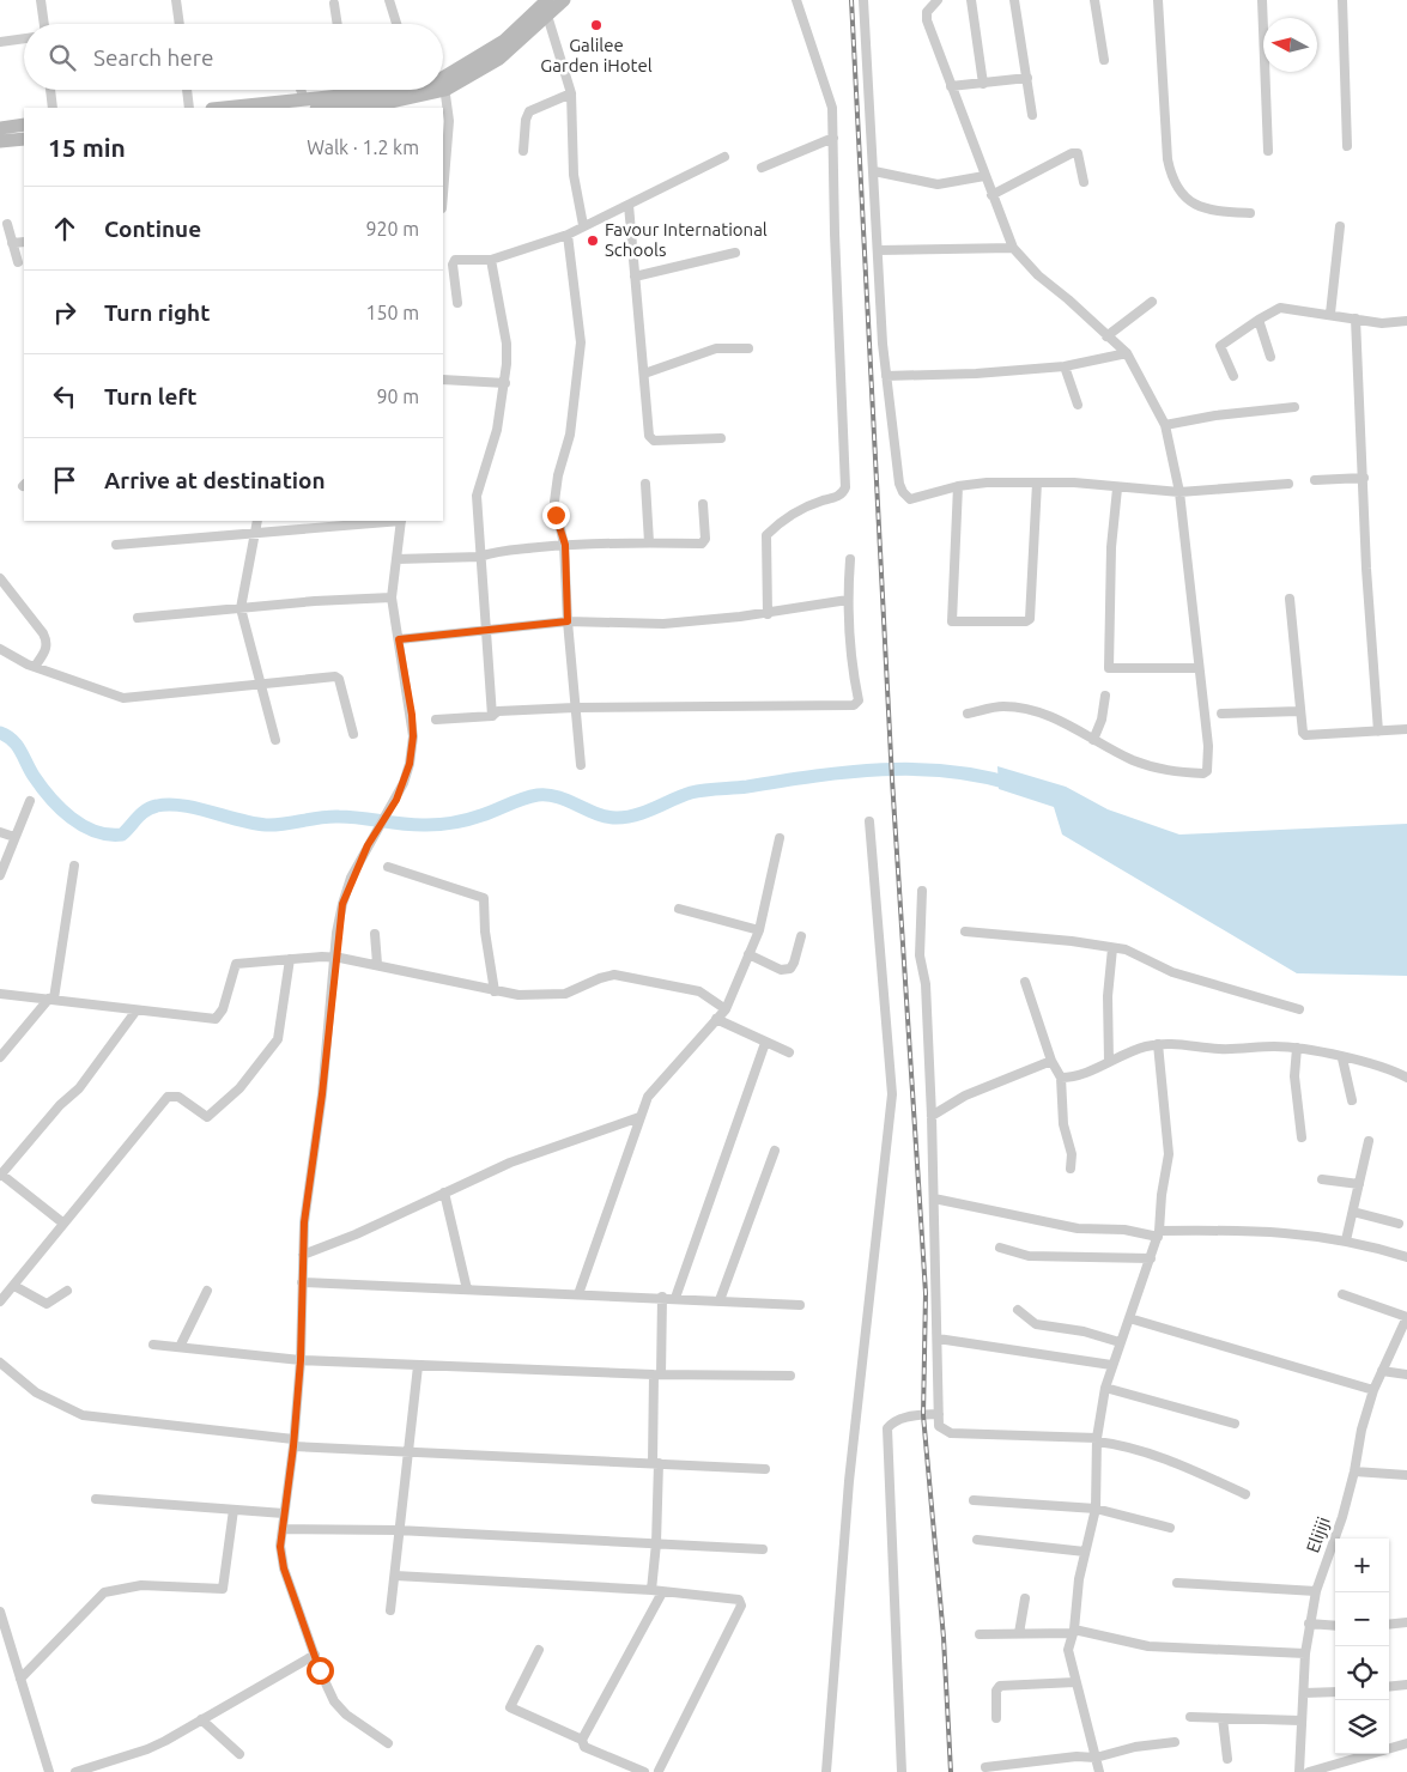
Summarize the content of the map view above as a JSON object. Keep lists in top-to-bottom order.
{
  "streets": {
    "street": ["Elijiji"]
  },
  "places": ["Galilee Garden iHotel", "Favour International Schools"],
  "north": "left",
  "page": {
    "search": "Search here",
    "heading": ["15 min", "Walk · 1.2 km"],
    "list": [
      ["Continue", "920 m"],
      ["Turn right", "150 m"],
      ["Turn left", "90 m"],
      "Arrive at destination"
    ],
    "map_buttons": ["+", "−"]
  }
}
